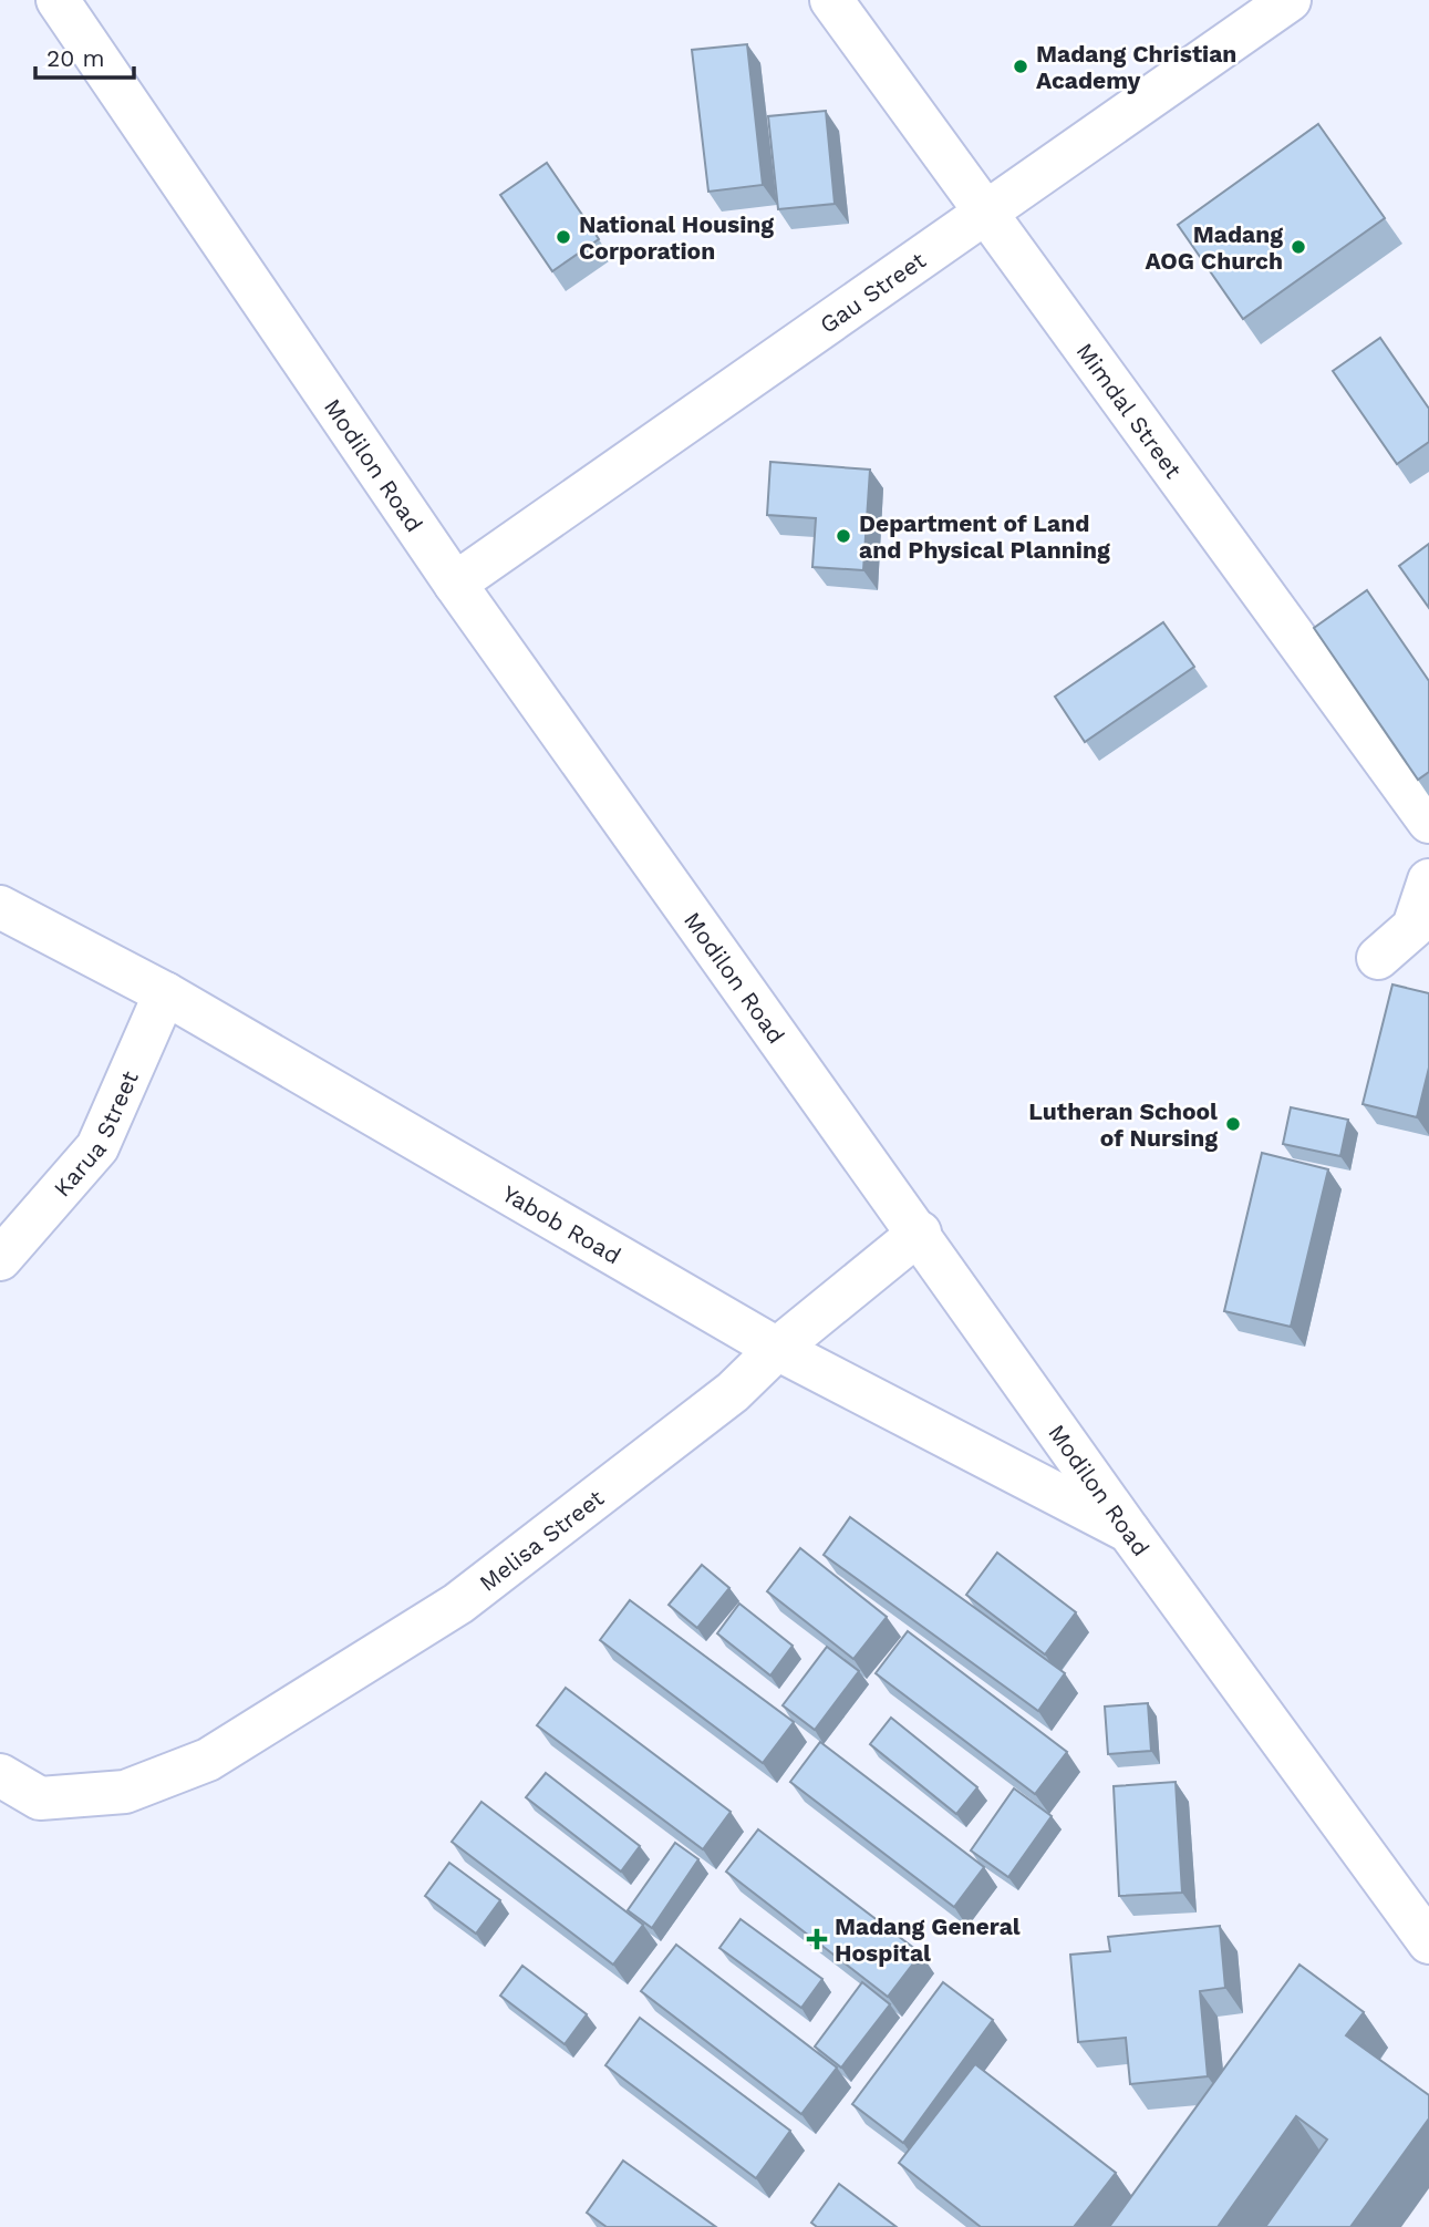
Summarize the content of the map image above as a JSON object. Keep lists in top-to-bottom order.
{
  "streets": {
    "street": [
      "Gau Street",
      "Mimdal Street",
      "Modilon Road",
      "Karua Street",
      "Yabob Road",
      "Melisa Street"
    ]
  },
  "crossings": [
    ["Gau Street", "Mimdal Street"],
    ["Gau Street", "Modilon Road"],
    ["Modilon Road", "Yabob Road"],
    ["Modilon Road", "Melisa Street"],
    ["Karua Street", "Yabob Road"],
    ["Yabob Road", "Melisa Street"]
  ],
  "places": {
    "other": [
      "Madang Christian Academy",
      "National Housing Corporation",
      "Madang AOG Church",
      "Department of Land and Physical Planning",
      "Lutheran School of Nursing"
    ],
    "health": ["Madang General Hospital"]
  },
  "scale_bar": "20 m"
}
